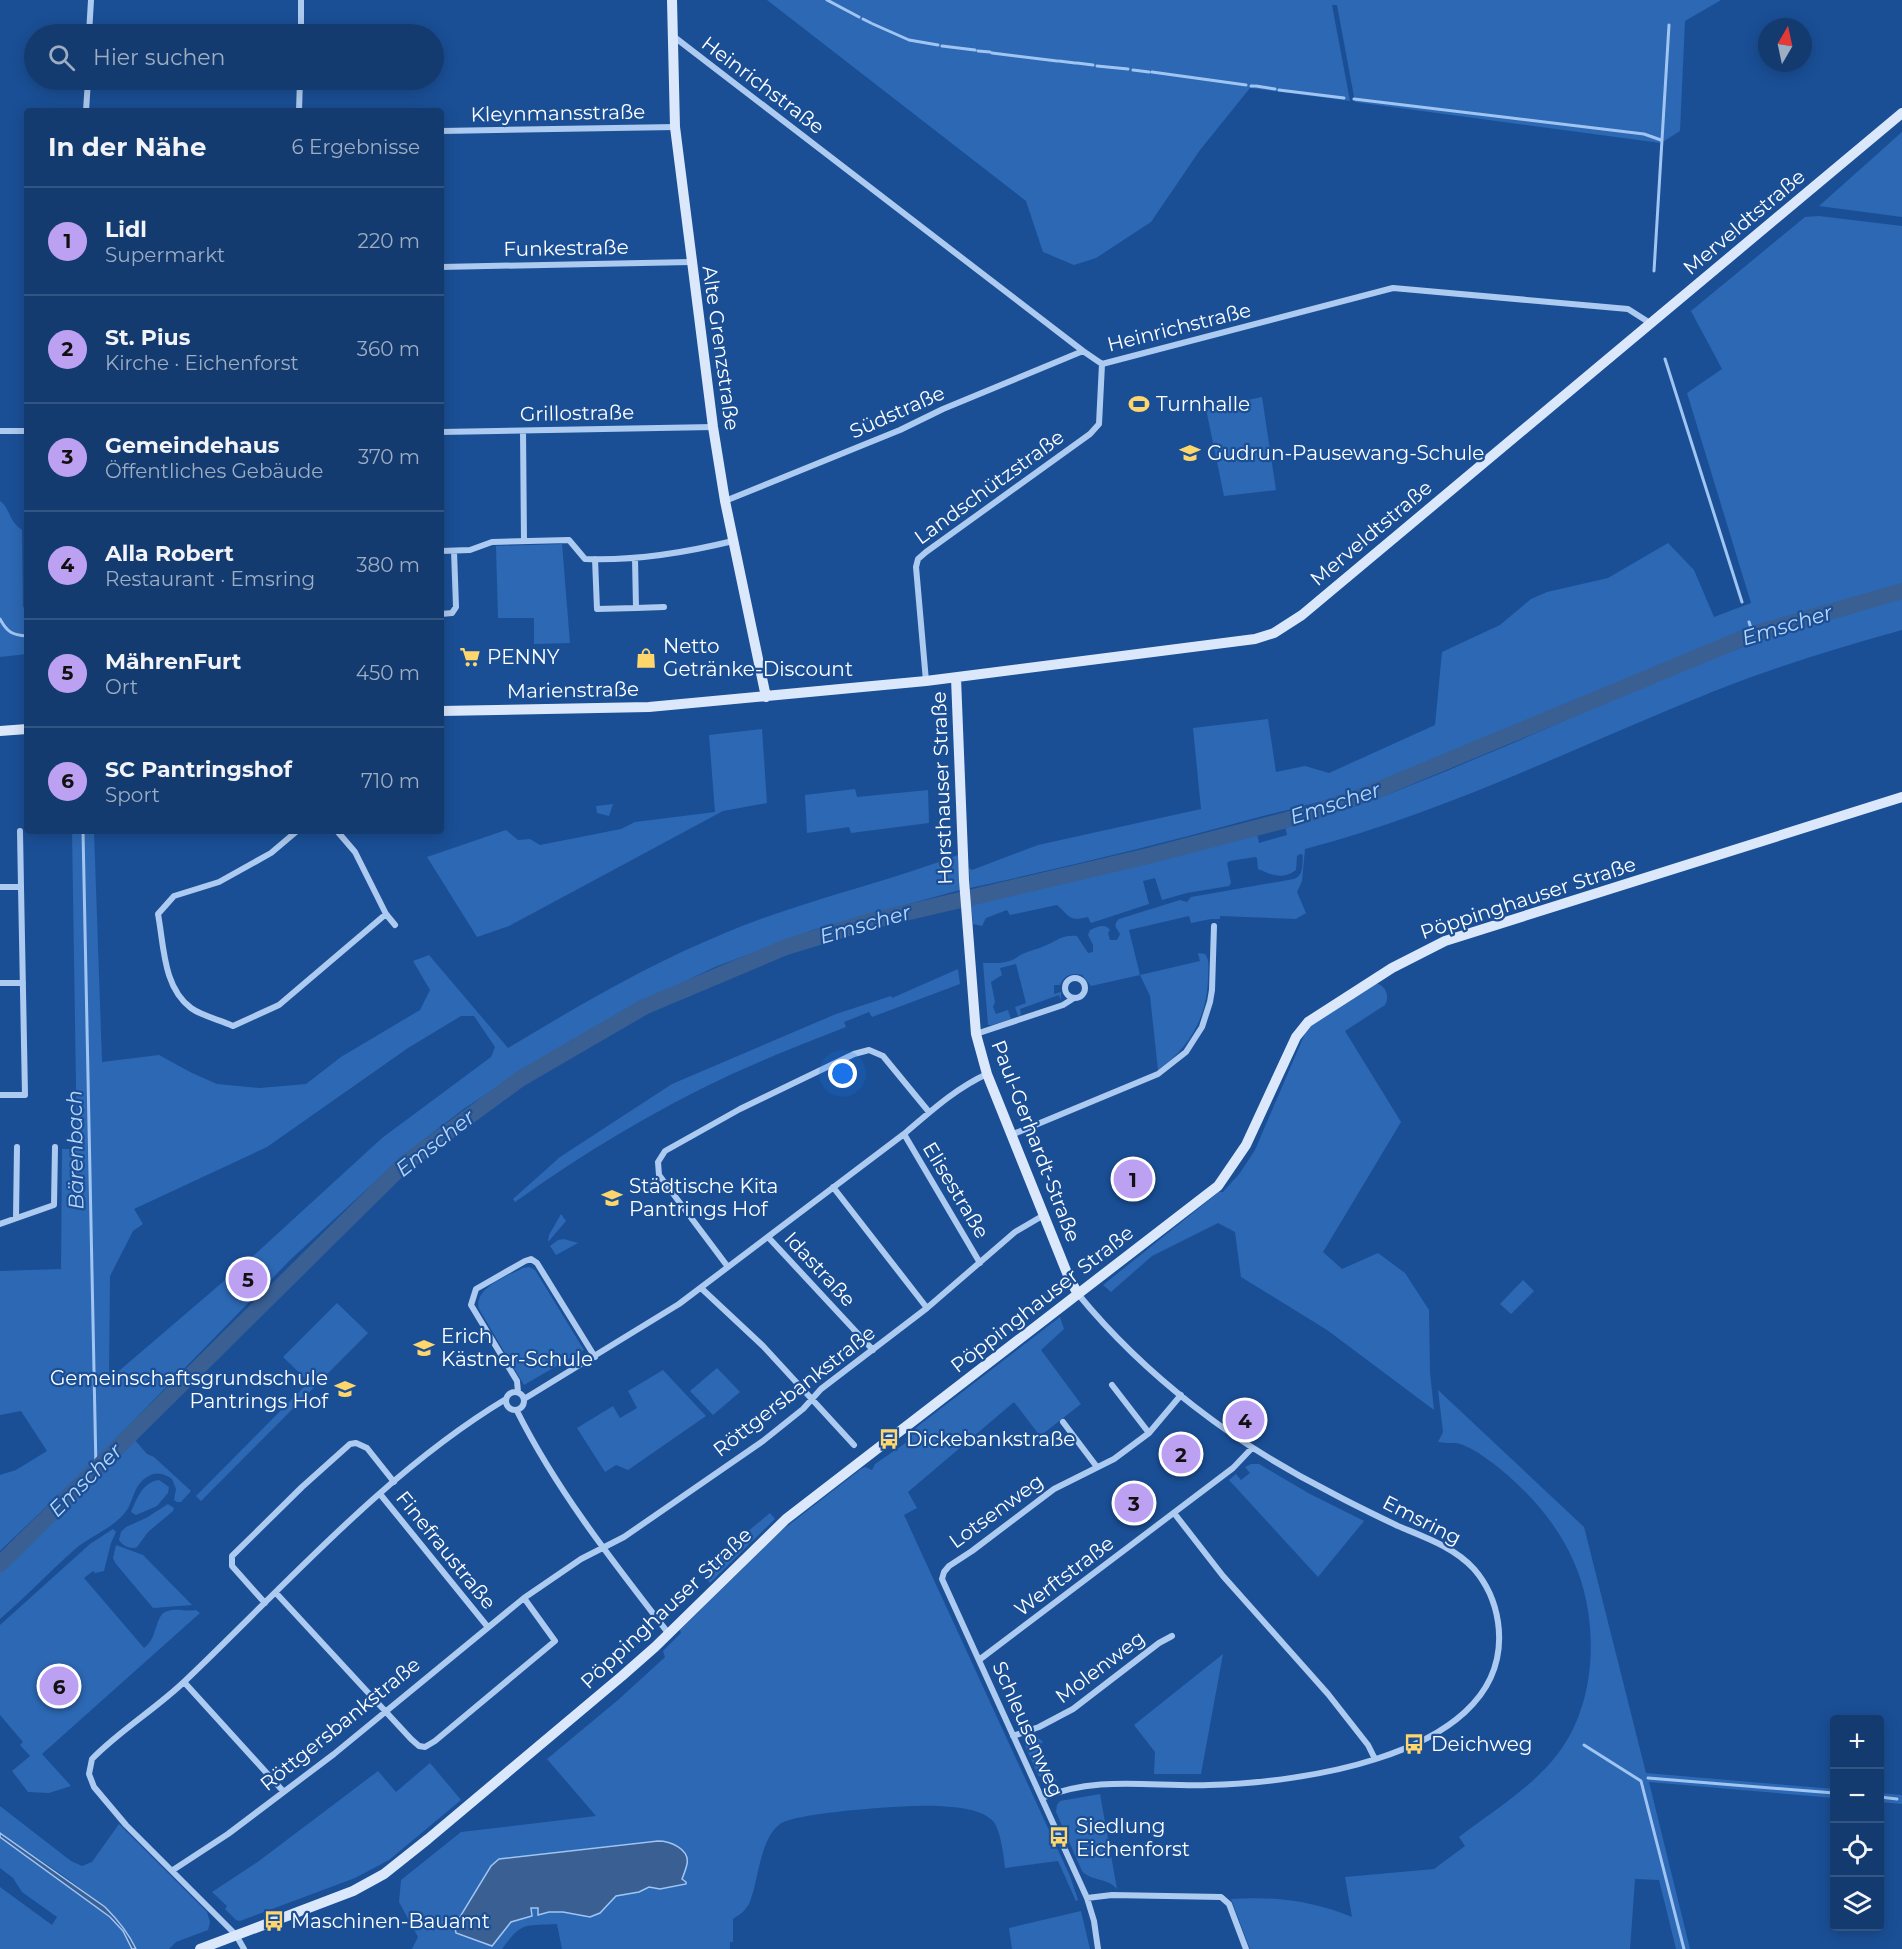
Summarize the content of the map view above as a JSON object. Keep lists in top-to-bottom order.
{
  "streets": {
    "main road": [
      "Merveldtstraße",
      "Alte Grenzstraße",
      "Marienstraße",
      "Horsthauser Straße",
      "Pöppinghauser Straße",
      "Paul-Gerhardt-Straße"
    ],
    "street": [
      "Heinrichstraße",
      "Kleynmansstraße",
      "Funkestraße",
      "Südstraße",
      "Grillostraße",
      "Landschützstraße",
      "Elisestraße",
      "Idastraße",
      "Röttgersbankstraße",
      "Lotsenweg",
      "Emsring",
      "Finefraustraße",
      "Werftstraße",
      "Molenweg",
      "Schleusenweg"
    ]
  },
  "crossings": [
    ["Heinrichstraße", "Merveldtstraße"],
    ["Heinrichstraße", "Alte Grenzstraße"],
    ["Heinrichstraße", "Südstraße"],
    ["Heinrichstraße", "Landschützstraße"],
    ["Kleynmansstraße", "Alte Grenzstraße"],
    ["Merveldtstraße", "Marienstraße"],
    ["Merveldtstraße", "Horsthauser Straße"],
    ["Funkestraße", "Alte Grenzstraße"],
    ["Alte Grenzstraße", "Südstraße"],
    ["Alte Grenzstraße", "Grillostraße"],
    ["Alte Grenzstraße", "Marienstraße"],
    ["Landschützstraße", "Marienstraße"],
    ["Marienstraße", "Horsthauser Straße"],
    ["Horsthauser Straße", "Paul-Gerhardt-Straße"],
    ["Pöppinghauser Straße", "Paul-Gerhardt-Straße"],
    ["Pöppinghauser Straße", "Emsring"],
    ["Paul-Gerhardt-Straße", "Röttgersbankstraße"],
    ["Paul-Gerhardt-Straße", "Emsring"],
    ["Elisestraße", "Röttgersbankstraße"],
    ["Idastraße", "Röttgersbankstraße"],
    ["Röttgersbankstraße", "Finefraustraße"],
    ["Lotsenweg", "Emsring"],
    ["Lotsenweg", "Schleusenweg"],
    ["Emsring", "Werftstraße"],
    ["Emsring", "Schleusenweg"],
    ["Werftstraße", "Schleusenweg"],
    ["Molenweg", "Schleusenweg"]
  ],
  "water": ["Emscher", "Bärenbach"],
  "places": {
    "sports": ["Turnhalle"],
    "school or university": [
      "Gudrun-Pausewang-Schule",
      "Städtische Kita Pantrings Hof",
      "Erich Kästner-Schule",
      "Gemeinschaftsgrundschule Pantrings Hof"
    ],
    "supermarket": ["PENNY"],
    "shop": ["Netto Getränke-Discount"],
    "bus stop": [
      "Dickebankstraße",
      "Deichweg",
      "Siedlung Eichenforst",
      "Maschinen-Bauamt"
    ]
  },
  "north": "top",
  "page": {
    "search": "Hier suchen",
    "heading": ["In der Nähe", "6 Ergebnisse"],
    "list": [
      {
        "mark": "1",
        "name": "Lidl",
        "note": "Supermarkt",
        "value": "220 m"
      },
      {
        "mark": "2",
        "name": "St. Pius",
        "note": "Kirche · Eichenforst",
        "value": "360 m"
      },
      {
        "mark": "3",
        "name": "Gemeindehaus",
        "note": "Öffentliches Gebäude",
        "value": "370 m"
      },
      {
        "mark": "4",
        "name": "Alla Robert",
        "note": "Restaurant · Emsring",
        "value": "380 m"
      },
      {
        "mark": "5",
        "name": "MährenFurt",
        "note": "Ort",
        "value": "450 m"
      },
      {
        "mark": "6",
        "name": "SC Pantringshof",
        "note": "Sport",
        "value": "710 m"
      }
    ],
    "pins": [
      "1",
      "5",
      "4",
      "2",
      "3",
      "6"
    ],
    "map_buttons": ["+", "−"]
  }
}
